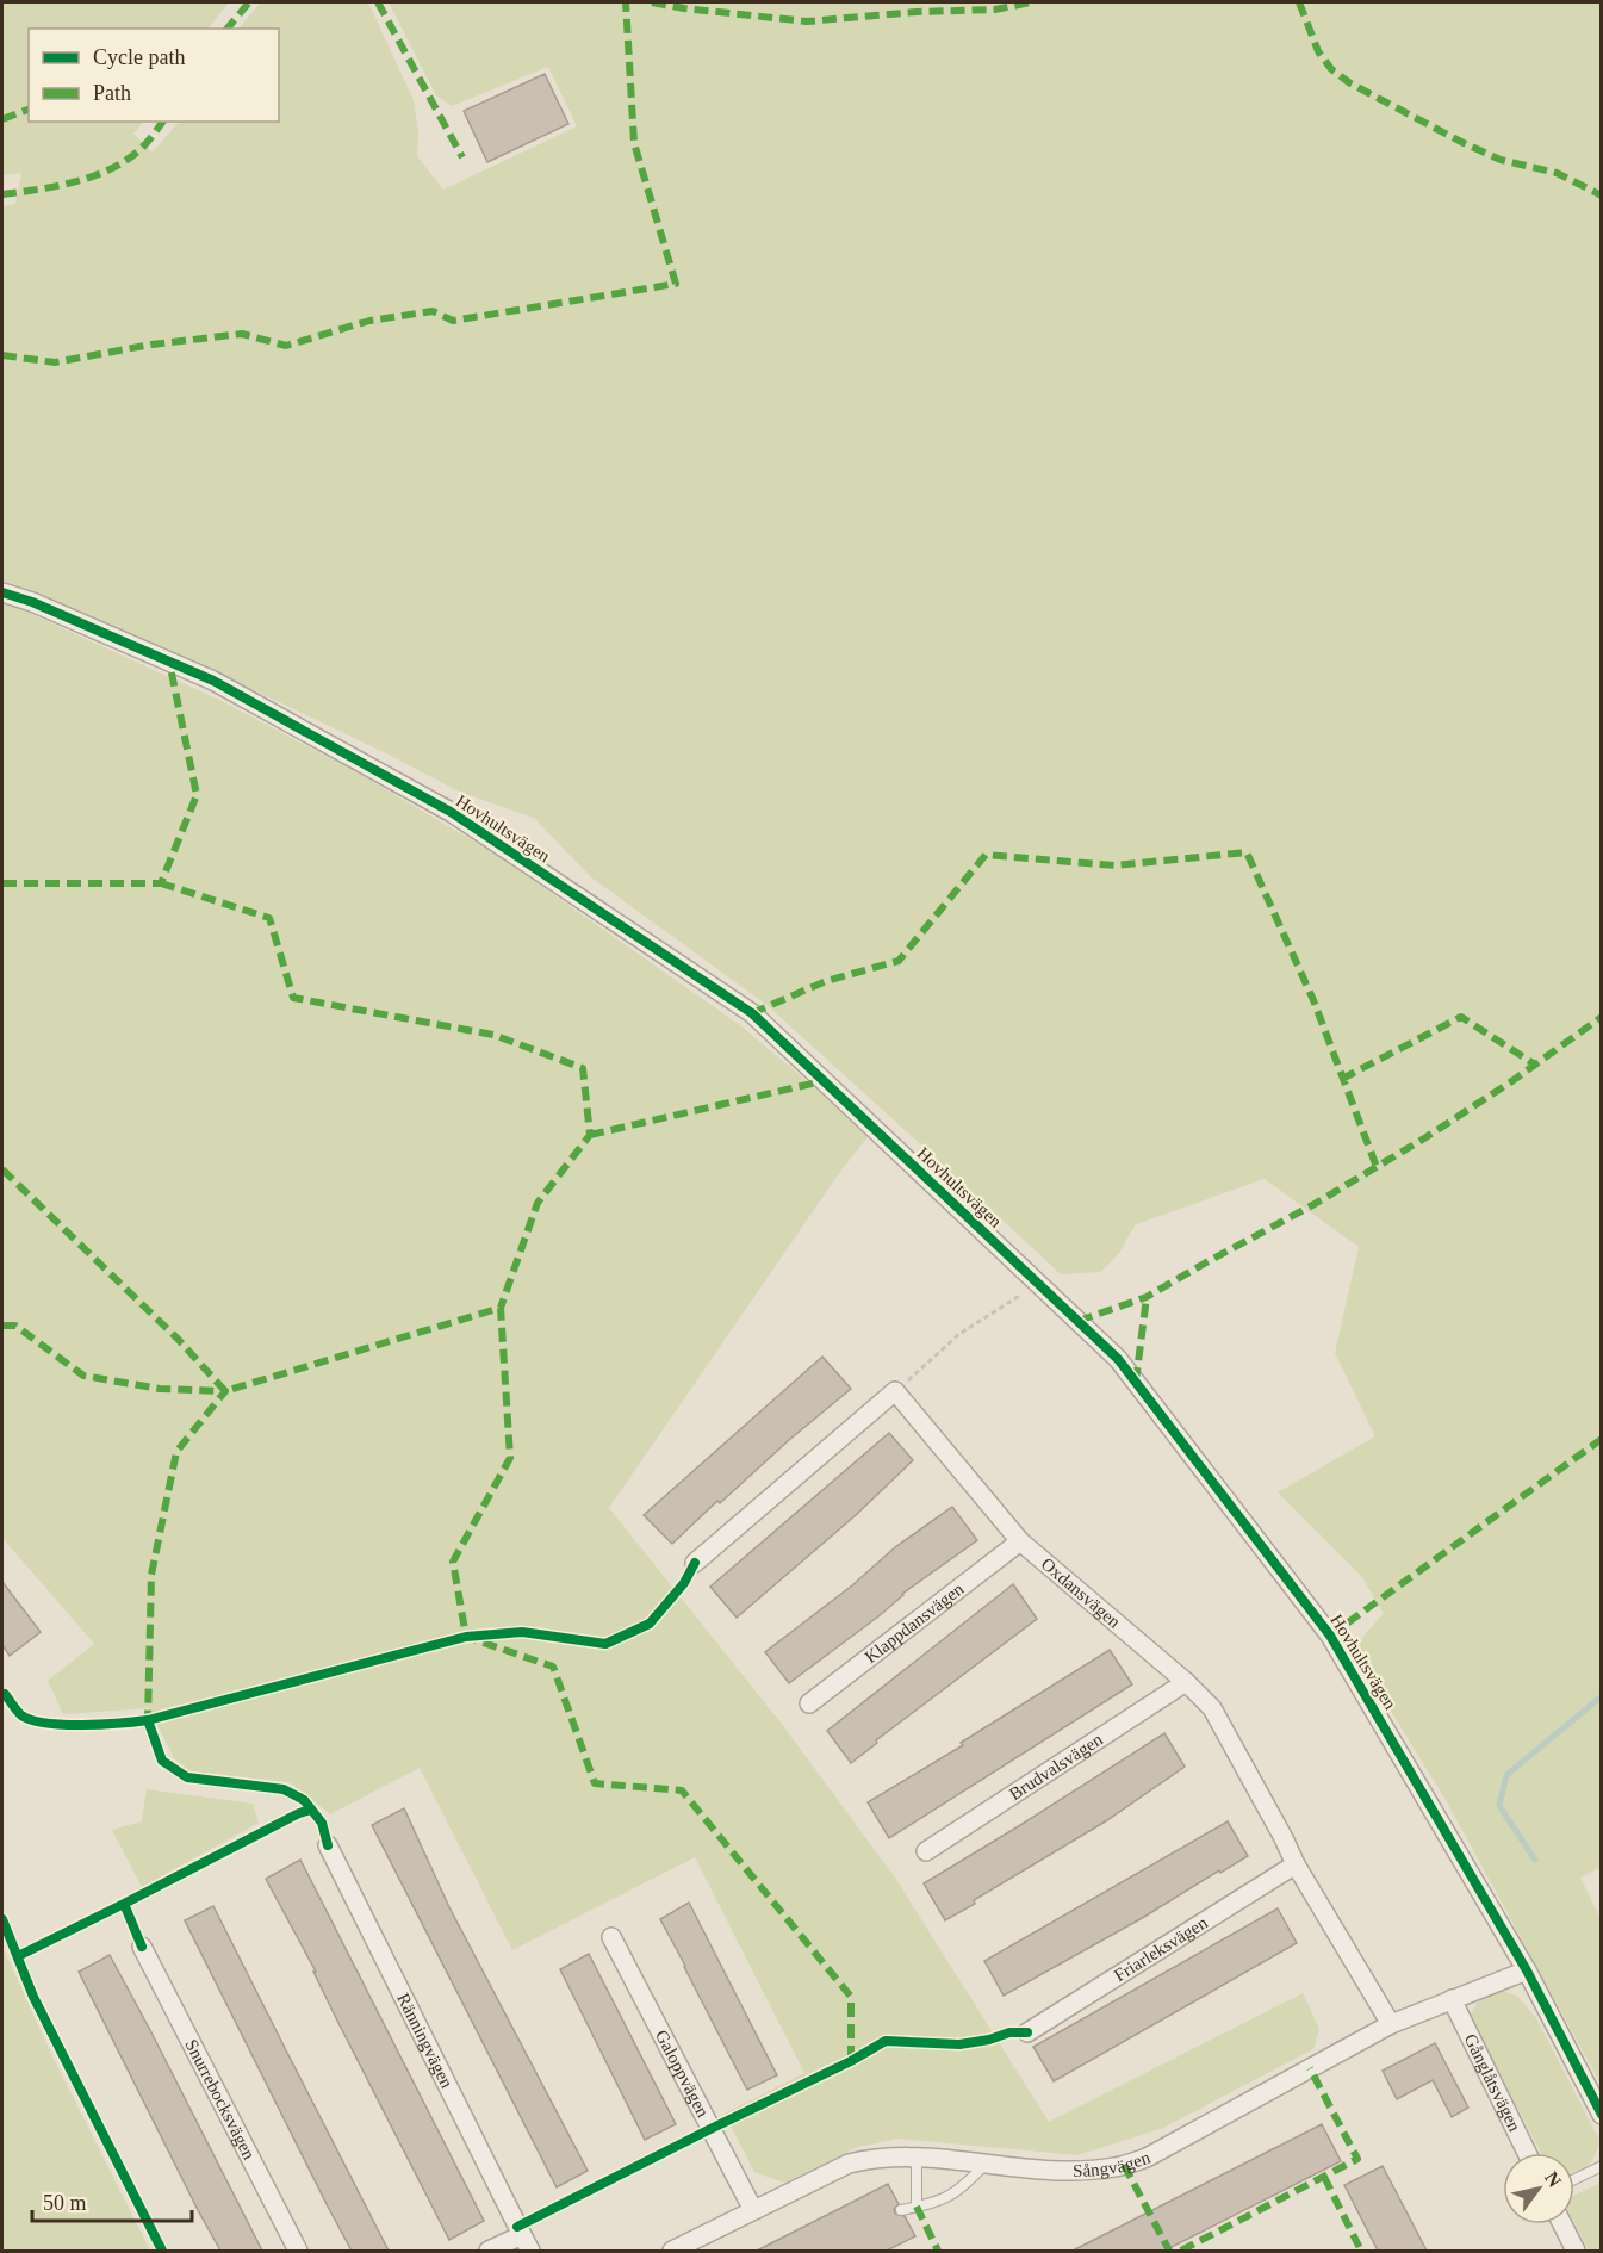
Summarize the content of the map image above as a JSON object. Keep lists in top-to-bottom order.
{
  "streets": {
    "street": [
      "Hovhultsvägen",
      "Oxdansvägen",
      "Klappdansvägen",
      "Brudvalsvägen",
      "Friarleksvägen",
      "Ränningvägen",
      "Galoppvägen",
      "Gånglåtsvägen",
      "Snurrebocksvägen",
      "Sångvägen"
    ]
  },
  "crossings": [
    ["Hovhultsvägen", "Sångvägen"],
    ["Oxdansvägen", "Klappdansvägen"],
    ["Oxdansvägen", "Brudvalsvägen"],
    ["Oxdansvägen", "Friarleksvägen"],
    ["Oxdansvägen", "Sångvägen"],
    ["Galoppvägen", "Sångvägen"],
    ["Gånglåtsvägen", "Sångvägen"]
  ],
  "legend": ["Cycle path", "Path"],
  "scale_bar": "50 m",
  "north": "top right"
}
